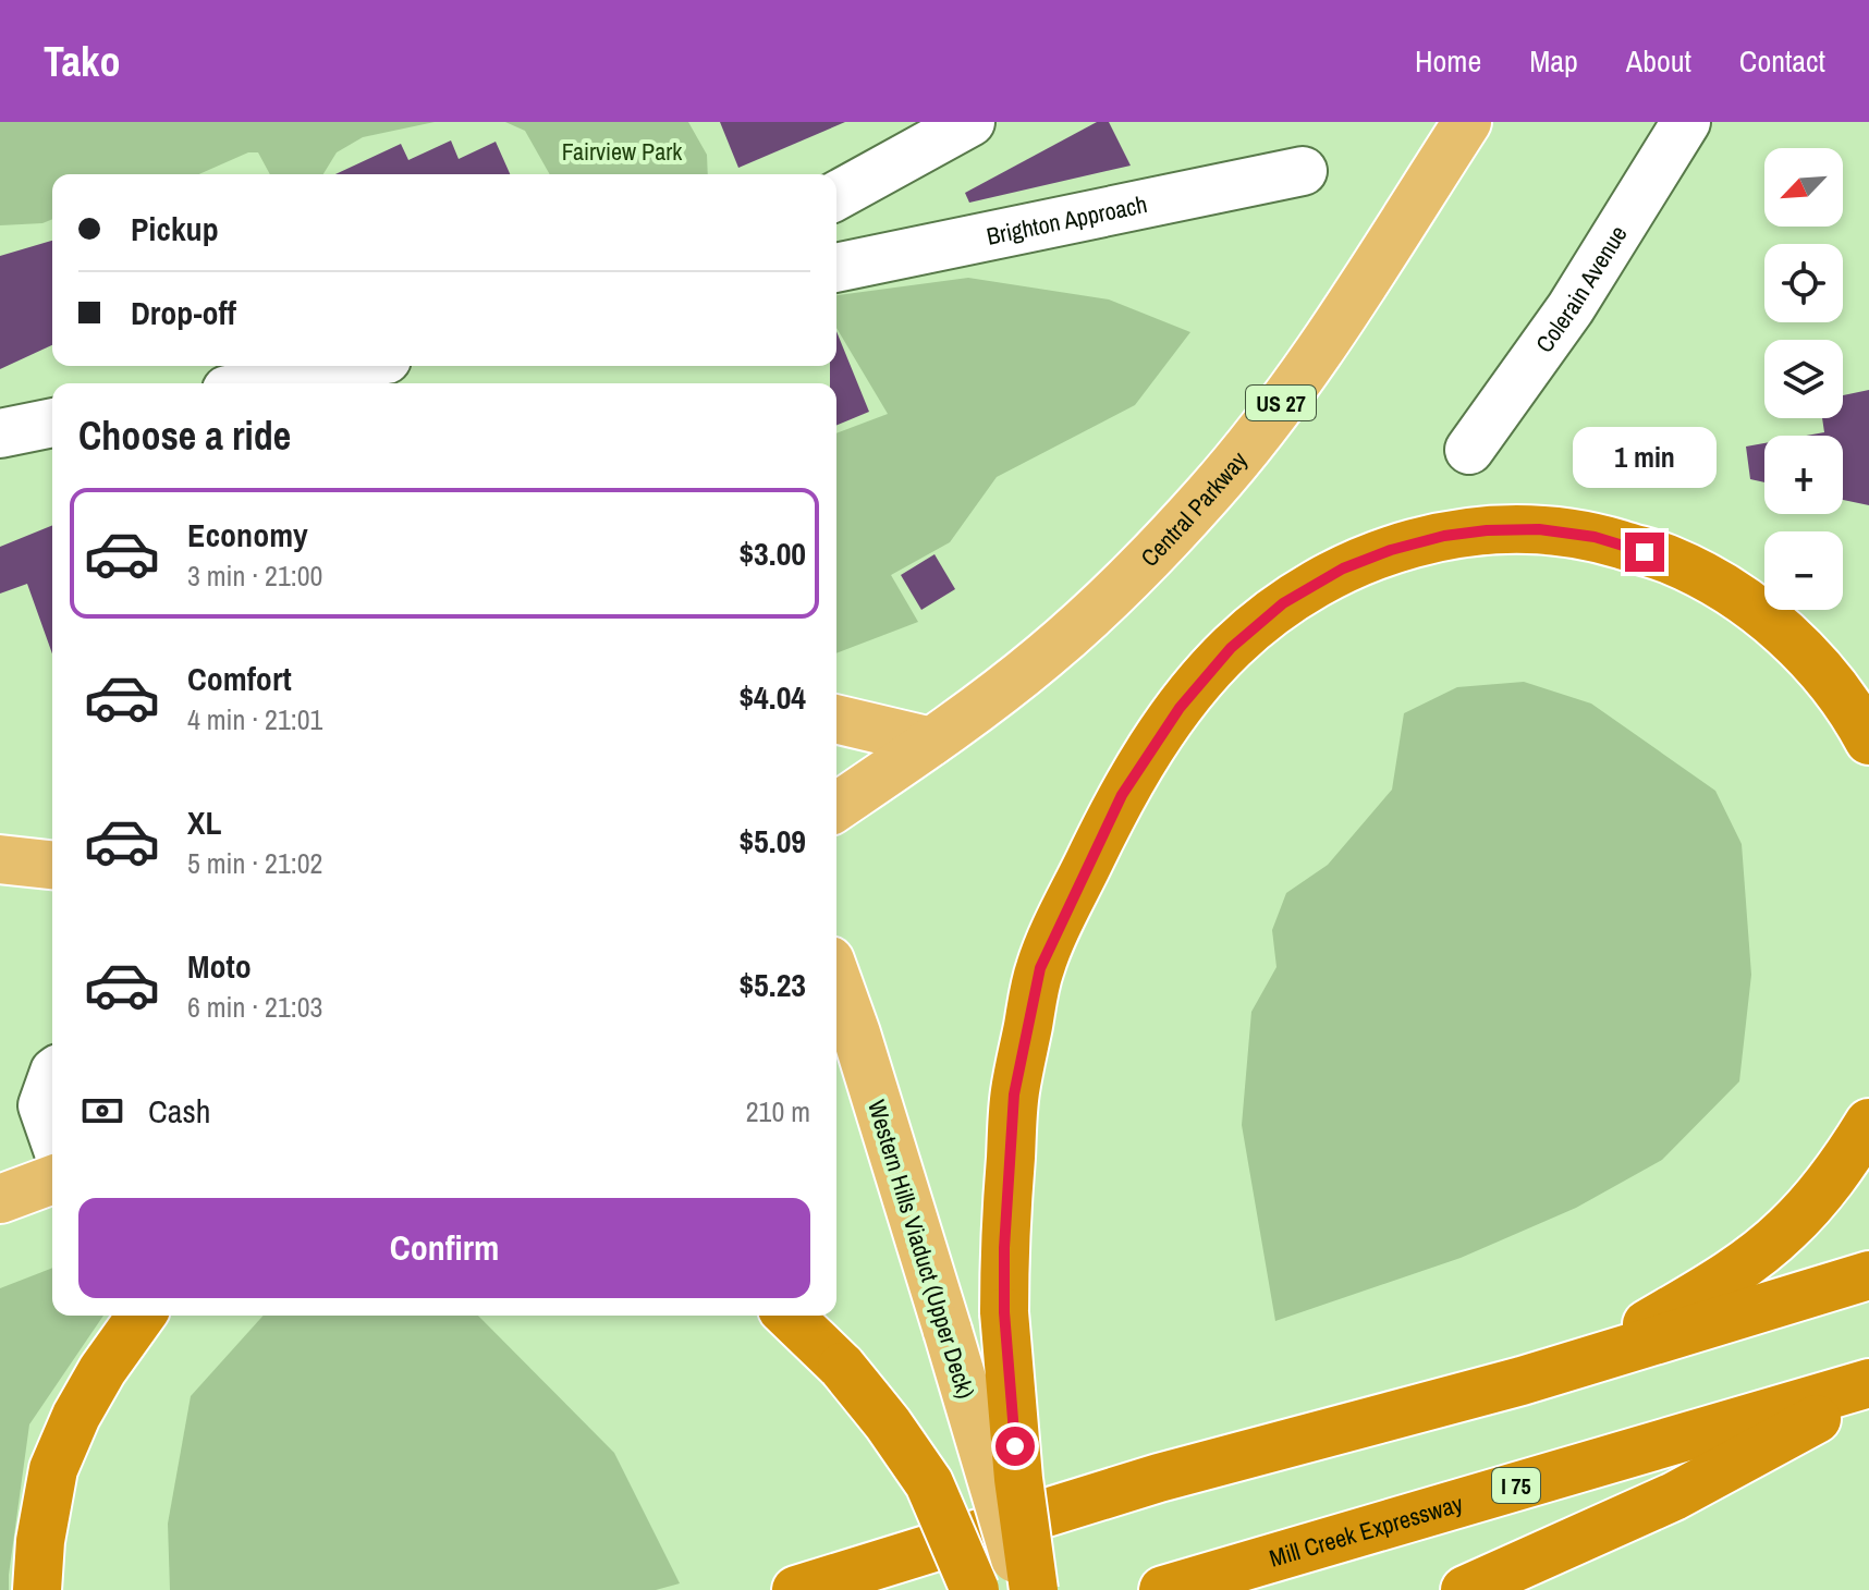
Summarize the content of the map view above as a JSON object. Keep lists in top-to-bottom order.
{
  "streets": {
    "highway": ["I 75", "Mill Creek Expressway"],
    "main road": ["US 27", "Central Parkway", "Western Hills Viaduct (Upper Deck)"],
    "street": ["Brighton Approach", "Colerain Avenue"]
  },
  "parks": ["Fairview Park"],
  "north": "bottom left",
  "page": {
    "header": "Tako",
    "nav": [
      "Home",
      "Map",
      "About",
      "Contact"
    ],
    "map_buttons": ["+", "−"],
    "banner": ["Pickup", "Drop-off"],
    "heading": "Choose a ride",
    "bubble": "1 min",
    "list": [
      {
        "name": "Economy",
        "note": "3 min · 21:00",
        "value": "$3.00"
      },
      {
        "name": "Comfort",
        "note": "4 min · 21:01",
        "value": "$4.04"
      },
      {
        "name": "XL",
        "note": "5 min · 21:02",
        "value": "$5.09"
      },
      {
        "name": "Moto",
        "note": "6 min · 21:03",
        "value": "$5.23"
      }
    ],
    "pay": ["Cash", "210 m"],
    "buttons": "Confirm"
  }
}
